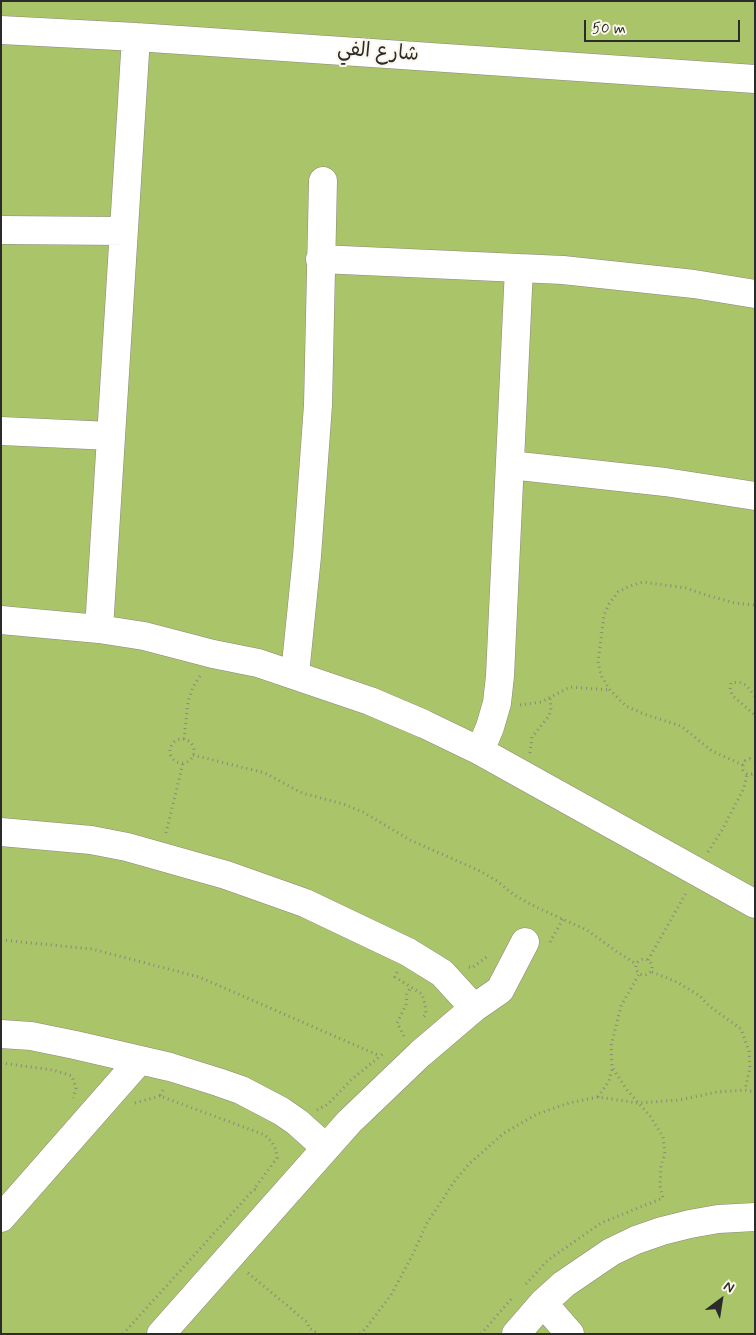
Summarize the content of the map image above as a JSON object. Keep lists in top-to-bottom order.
{
  "streets": {
    "street": ["شارع الفي"]
  },
  "scale_bar": "50 m",
  "north": "top right"
}
